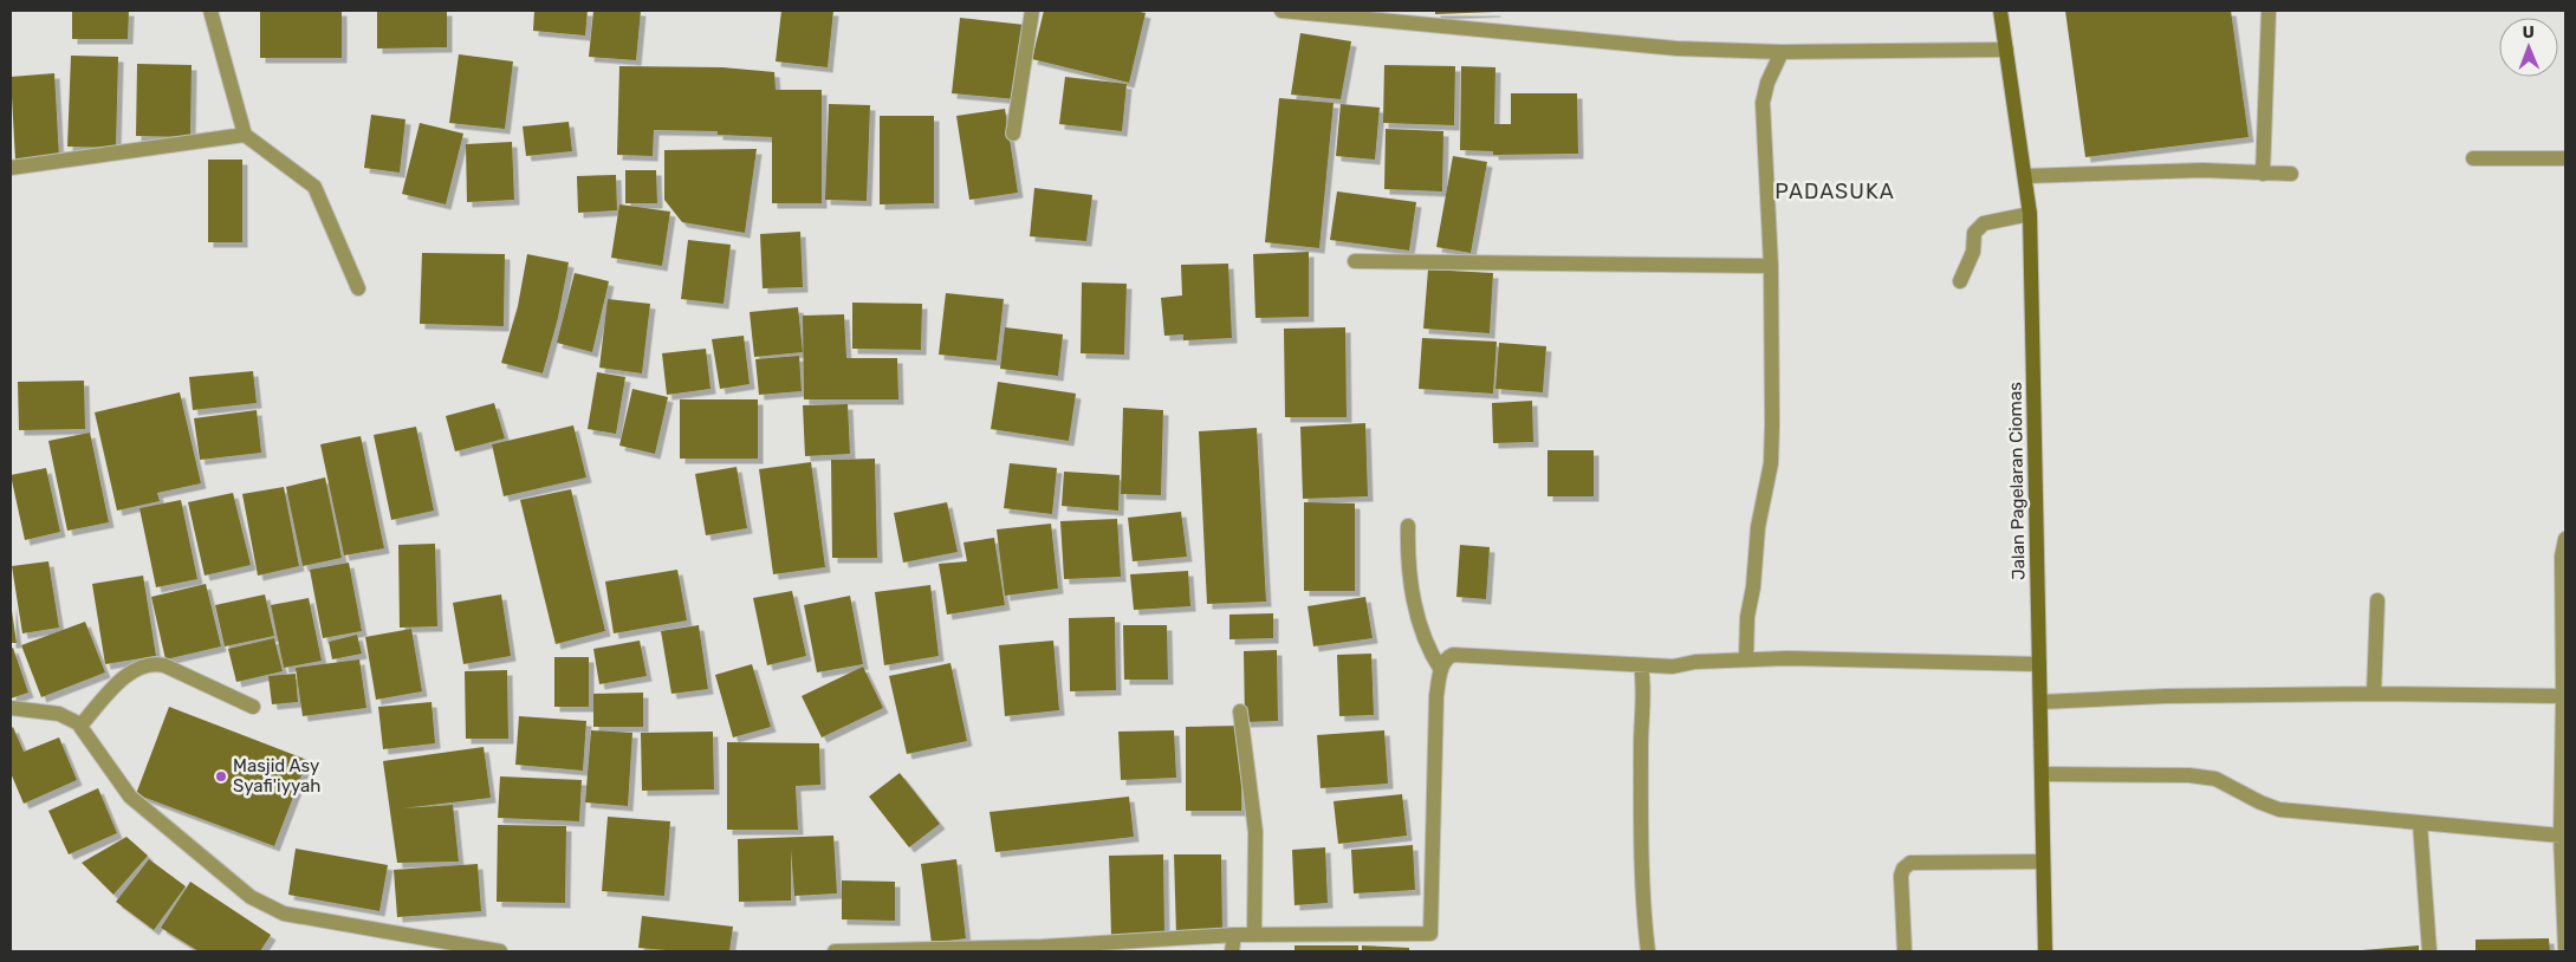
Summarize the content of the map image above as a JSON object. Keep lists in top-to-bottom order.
{
  "streets": {
    "main road": ["Jalan Pagelaran Ciomas"]
  },
  "districts": ["PADASUKA"],
  "places": ["Masjid Asy Syafi'iyyah"],
  "north": "top"
}
